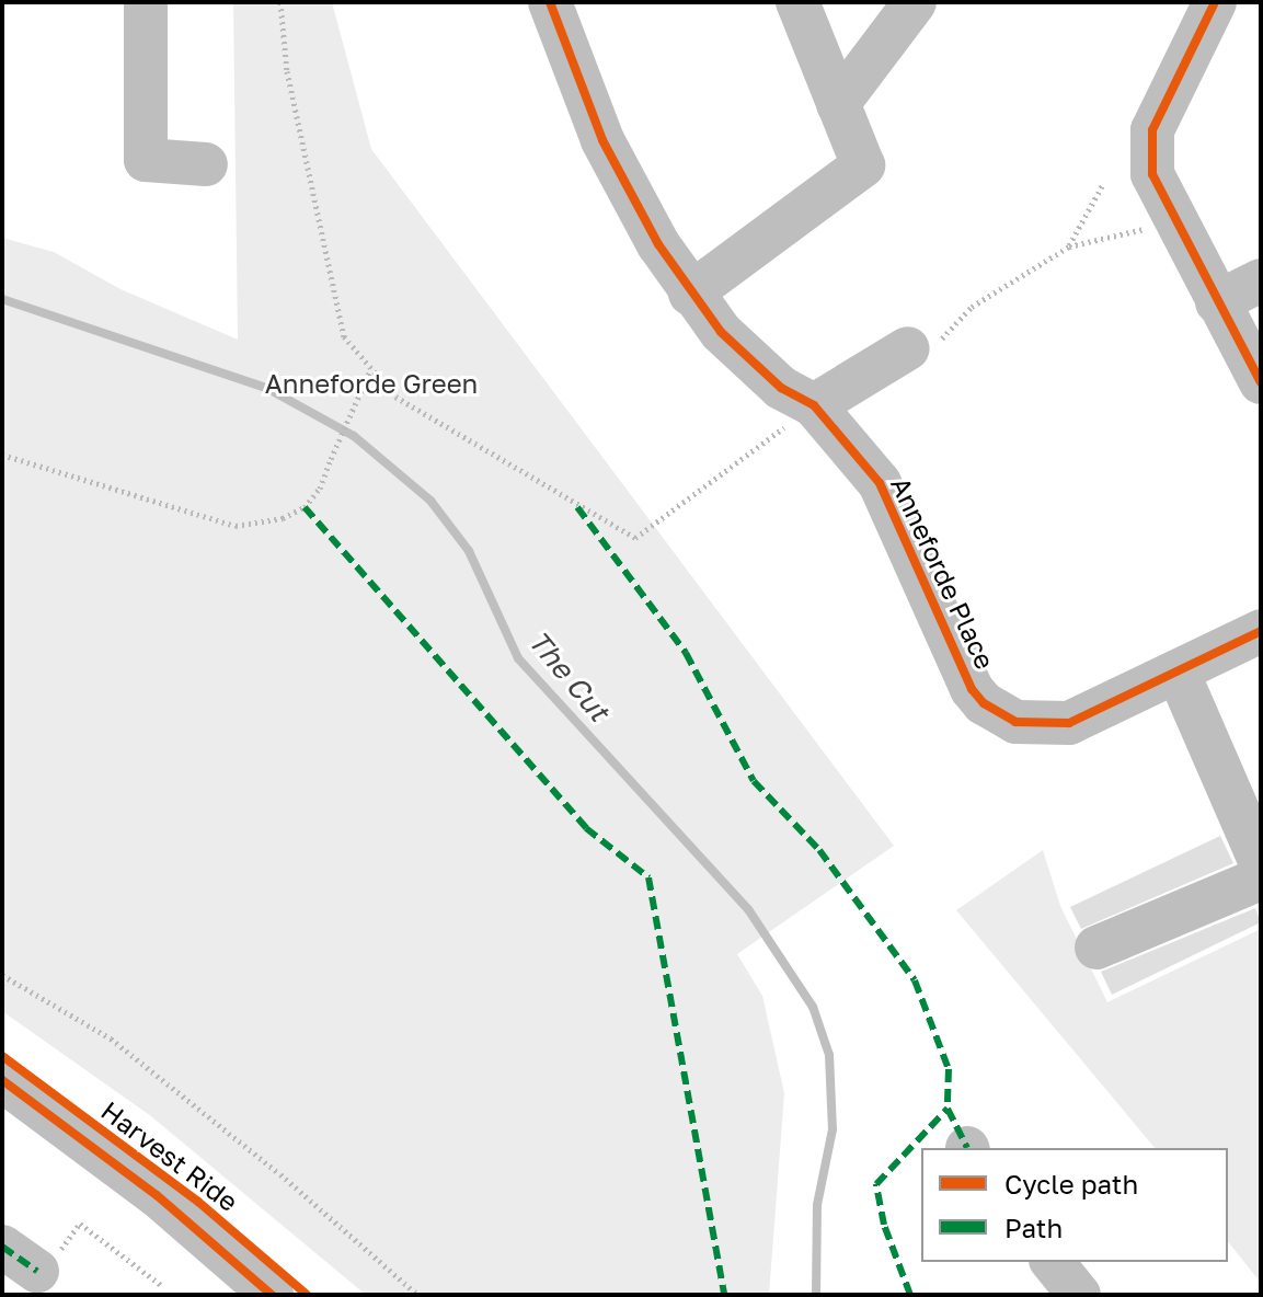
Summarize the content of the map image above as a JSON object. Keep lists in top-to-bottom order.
{
  "streets": {
    "street": ["Anneforde Place", "Harvest Ride"]
  },
  "water": ["The Cut"],
  "parks": ["Anneforde Green"],
  "legend": ["Cycle path", "Path"]
}
